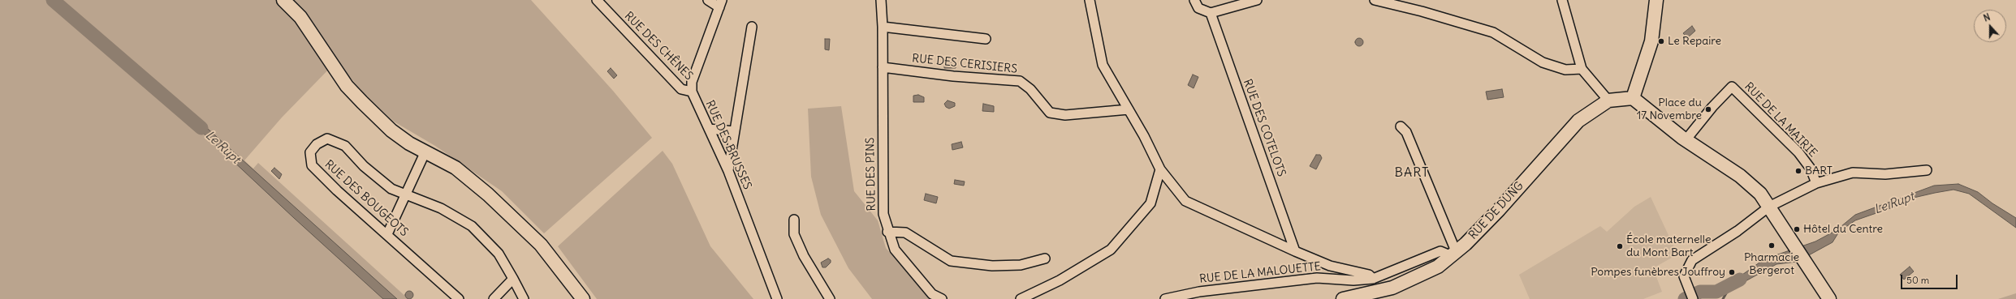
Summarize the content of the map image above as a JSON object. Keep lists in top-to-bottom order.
{
  "streets": {
    "main road": ["RUE DE DUNG"],
    "street": [
      "RUE DES CHÊNES",
      "RUE DES CERISIERS",
      "RUE DE LA MAIRIE",
      "RUE DES COTELOTS",
      "RUE DES BRUSSES",
      "RUE DES PINS",
      "RUE DES BOUGEOTS",
      "RUE DE LA MALOUETTE"
    ]
  },
  "crossings": [
    ["RUE DES CHÊNES", "RUE DES BRUSSES"],
    ["RUE DES CERISIERS", "RUE DES PINS"],
    ["RUE DE DUNG", "RUE DE LA MALOUETTE"]
  ],
  "districts": ["BART"],
  "water": ["Le Rupt"],
  "places": [
    "Le Repaire",
    "Place du 17 Novembre",
    "BART",
    "Hôtel du Centre",
    "Pharmacie Bergerot",
    "École maternelle du Mont Bart",
    "Pompes funèbres Jouffroy"
  ],
  "scale_bar": "50 m",
  "north": "top"
}
